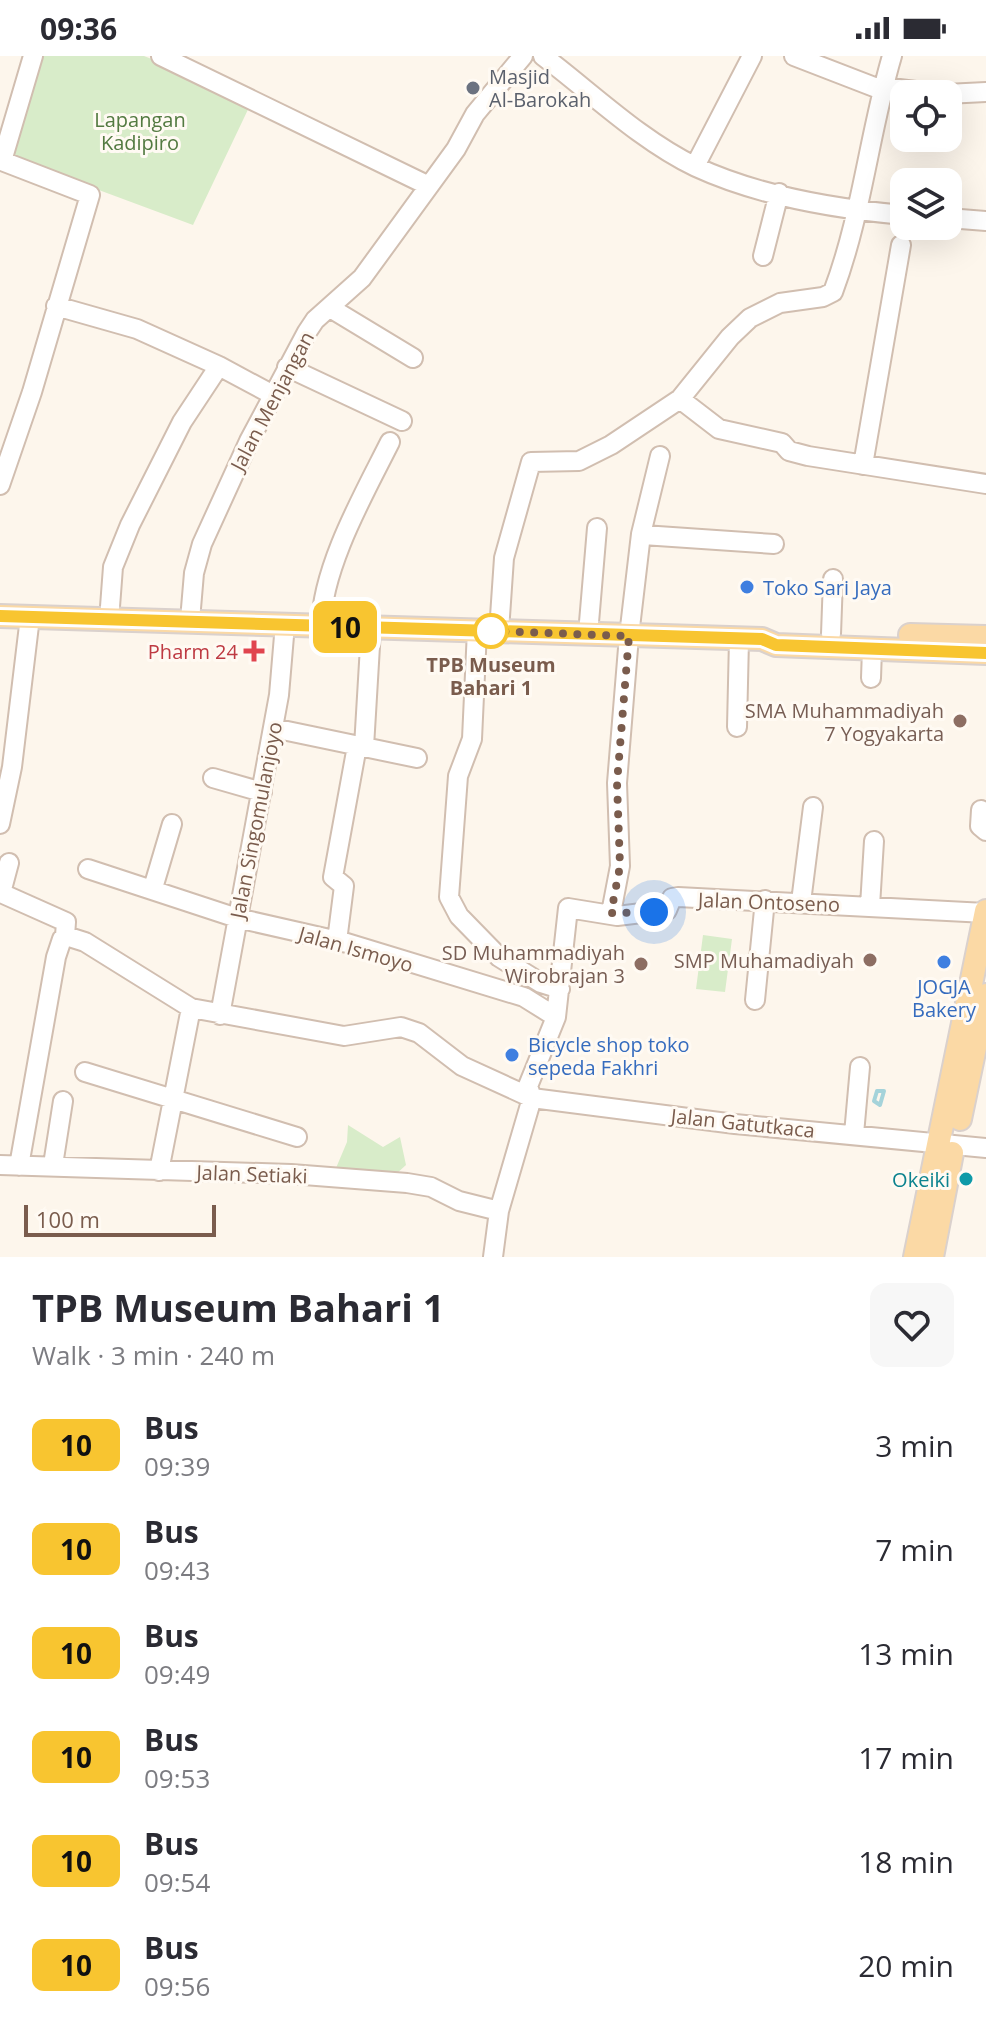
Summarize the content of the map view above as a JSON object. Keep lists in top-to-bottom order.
{
  "streets": {
    "street": [
      "Jalan Menjangan",
      "Jalan Singomulanjoyo",
      "Jalan Ontoseno",
      "Jalan Ismoyo",
      "Jalan Gatutkaca",
      "Jalan Setiaki"
    ]
  },
  "crossings": [
    ["Jalan Singomulanjoyo", "Jalan Ismoyo"],
    ["Jalan Singomulanjoyo", "Jalan Gatutkaca"],
    ["Jalan Ontoseno", "Jalan Ismoyo"],
    ["Jalan Ontoseno", "Jalan Gatutkaca"],
    ["Jalan Ontoseno", "Jalan Setiaki"]
  ],
  "parks": ["Lapangan Kadipiro"],
  "places": {
    "other": [
      "Masjid Al-Barokah",
      "Toko Sari Jaya",
      "TPB Museum Bahari 1",
      "SMA Muhammadiyah 7 Yogyakarta",
      "SMP Muhamadiyah",
      "JOGJA Bakery",
      "SD Muhammadiyah Wirobrajan 3",
      "Bicycle shop toko sepeda Fakhri",
      "Okeiki"
    ],
    "health": ["Pharm 24"]
  },
  "lines": ["bus line 10"],
  "scale_bar": "100 m",
  "page": {
    "status": "09:36",
    "on_map": "10",
    "scale": "100 m",
    "heading": ["TPB Museum Bahari 1", "Walk · 3 min · 240 m"],
    "list": [
      {
        "mark": "10",
        "name": "Bus",
        "note": "09:39",
        "value": "3 min"
      },
      {
        "mark": "10",
        "name": "Bus",
        "note": "09:43",
        "value": "7 min"
      },
      {
        "mark": "10",
        "name": "Bus",
        "note": "09:49",
        "value": "13 min"
      },
      {
        "mark": "10",
        "name": "Bus",
        "note": "09:53",
        "value": "17 min"
      },
      {
        "mark": "10",
        "name": "Bus",
        "note": "09:54",
        "value": "18 min"
      },
      {
        "mark": "10",
        "name": "Bus",
        "note": "09:56",
        "value": "20 min"
      }
    ]
  }
}
